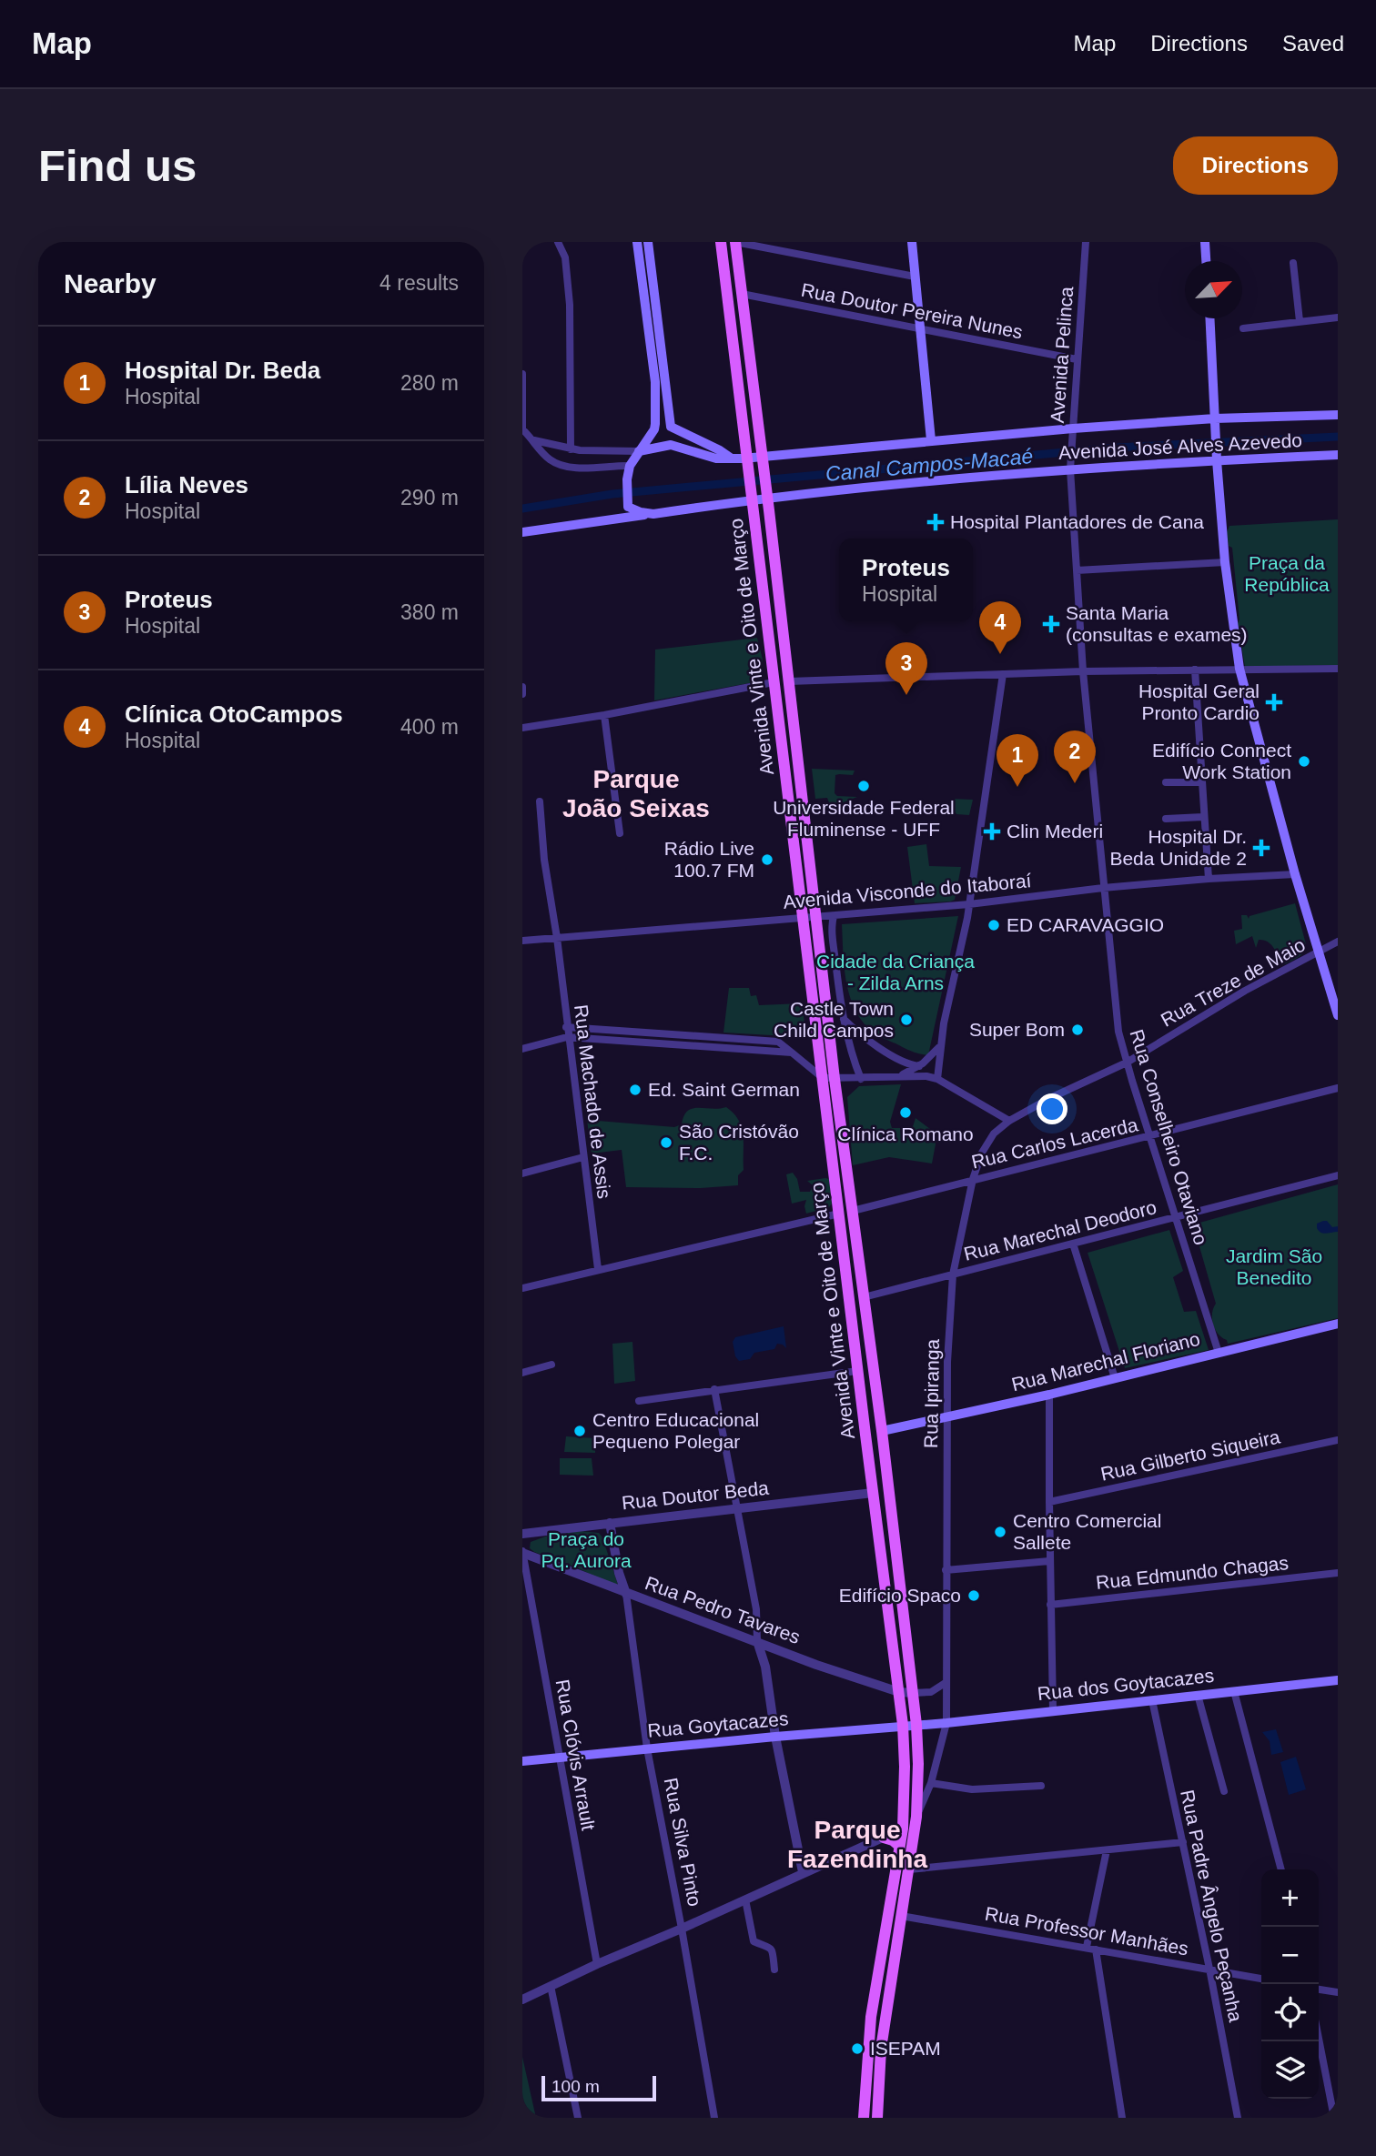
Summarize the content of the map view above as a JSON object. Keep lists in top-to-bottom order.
{
  "streets": {
    "main road": [
      "Avenida José Alves Azevedo",
      "Avenida Vinte e Oito de Março",
      "Rua Marechal Floriano",
      "Rua dos Goytacazes",
      "Rua Goytacazes"
    ],
    "street": [
      "Rua Doutor Pereira Nunes",
      "Avenida Pelinca",
      "Avenida Visconde do Itaboraí",
      "Rua Treze de Maio",
      "Rua Machado de Assis",
      "Rua Conselheiro Otaviano",
      "Rua Carlos Lacerda",
      "Rua Marechal Deodoro",
      "Rua Ipiranga",
      "Rua Gilberto Siqueira",
      "Rua Doutor Beda",
      "Rua Edmundo Chagas",
      "Rua Pedro Tavares",
      "Rua Clóvis Arrault",
      "Rua Silva Pinto",
      "Rua Padre Ângelo Peçanha",
      "Rua Professor Manhães"
    ]
  },
  "crossings": [
    ["Rua Doutor Pereira Nunes", "Avenida Pelinca"],
    ["Avenida Pelinca", "Avenida José Alves Azevedo"],
    ["Avenida Pelinca", "Rua Conselheiro Otaviano"],
    ["Avenida José Alves Azevedo", "Avenida Vinte e Oito de Março"],
    ["Avenida José Alves Azevedo", "Rua Conselheiro Otaviano"],
    ["Avenida Vinte e Oito de Março", "Avenida Visconde do Itaboraí"],
    ["Avenida Vinte e Oito de Março", "Rua Carlos Lacerda"],
    ["Avenida Vinte e Oito de Março", "Rua Marechal Deodoro"],
    ["Avenida Vinte e Oito de Março", "Rua Marechal Floriano"],
    ["Avenida Vinte e Oito de Março", "Rua Doutor Beda"],
    ["Avenida Vinte e Oito de Março", "Rua Pedro Tavares"],
    ["Avenida Vinte e Oito de Março", "Rua dos Goytacazes"],
    ["Avenida Vinte e Oito de Março", "Rua Goytacazes"],
    ["Avenida Visconde do Itaboraí", "Rua Machado de Assis"],
    ["Avenida Visconde do Itaboraí", "Rua Conselheiro Otaviano"],
    ["Rua Treze de Maio", "Rua Conselheiro Otaviano"],
    ["Rua Treze de Maio", "Rua Ipiranga"],
    ["Rua Conselheiro Otaviano", "Rua Carlos Lacerda"],
    ["Rua Conselheiro Otaviano", "Rua Marechal Deodoro"],
    ["Rua Conselheiro Otaviano", "Rua Marechal Floriano"],
    ["Rua Carlos Lacerda", "Rua Ipiranga"],
    ["Rua Marechal Deodoro", "Rua Ipiranga"],
    ["Rua Marechal Floriano", "Rua Ipiranga"],
    ["Rua Ipiranga", "Rua dos Goytacazes"],
    ["Rua Doutor Beda", "Rua Silva Pinto"],
    ["Rua Pedro Tavares", "Rua Clóvis Arrault"],
    ["Rua Pedro Tavares", "Rua Silva Pinto"],
    ["Rua dos Goytacazes", "Rua Goytacazes"],
    ["Rua dos Goytacazes", "Rua Padre Ângelo Peçanha"],
    ["Rua Goytacazes", "Rua Clóvis Arrault"],
    ["Rua Goytacazes", "Rua Silva Pinto"],
    ["Rua Padre Ângelo Peçanha", "Rua Professor Manhães"]
  ],
  "districts": ["Parque João Seixas", "Parque Fazendinha"],
  "water": ["Canal Campos-Macaé"],
  "parks": [
    "Praça da República",
    "Cidade da Criança - Zilda Arns",
    "Jardim São Benedito",
    "Praça do Pq. Aurora"
  ],
  "places": {
    "health": [
      "Hospital Plantadores de Cana",
      "Santa Maria (consultas e exames)",
      "Hospital Geral Pronto Cardio",
      "Clin Mederi",
      "Hospital Dr. Beda Unidade 2"
    ],
    "other": [
      "Edifício Connect Work Station",
      "Universidade Federal Fluminense - UFF",
      "Rádio Live 100.7 FM",
      "ED CARAVAGGIO",
      "Castle Town Child Campos",
      "Super Bom",
      "Ed. Saint German",
      "Clínica Romano",
      "São Cristóvão F.C.",
      "Centro Educacional Pequeno Polegar",
      "Centro Comercial Sallete",
      "Edifício Spaco",
      "ISEPAM"
    ]
  },
  "scale_bar": "100 m",
  "north": "top right",
  "page": {
    "header": "Map",
    "nav": ["Map", "Directions", "Saved"],
    "buttons": "Directions",
    "title": "Find us",
    "heading": ["Nearby", "4 results"],
    "list": [
      {
        "mark": "1",
        "name": "Hospital Dr. Beda",
        "note": "Hospital",
        "value": "280 m"
      },
      {
        "mark": "2",
        "name": "Lília Neves",
        "note": "Hospital",
        "value": "290 m"
      },
      {
        "mark": "3",
        "name": "Proteus",
        "note": "Hospital",
        "value": "380 m"
      },
      {
        "mark": "4",
        "name": "Clínica OtoCampos",
        "note": "Hospital",
        "value": "400 m"
      }
    ],
    "popup": ["Proteus", "Hospital"],
    "pins": [
      "4",
      "3",
      "2",
      "1"
    ],
    "map_buttons": ["+", "−"],
    "scale": "100 m"
  }
}
